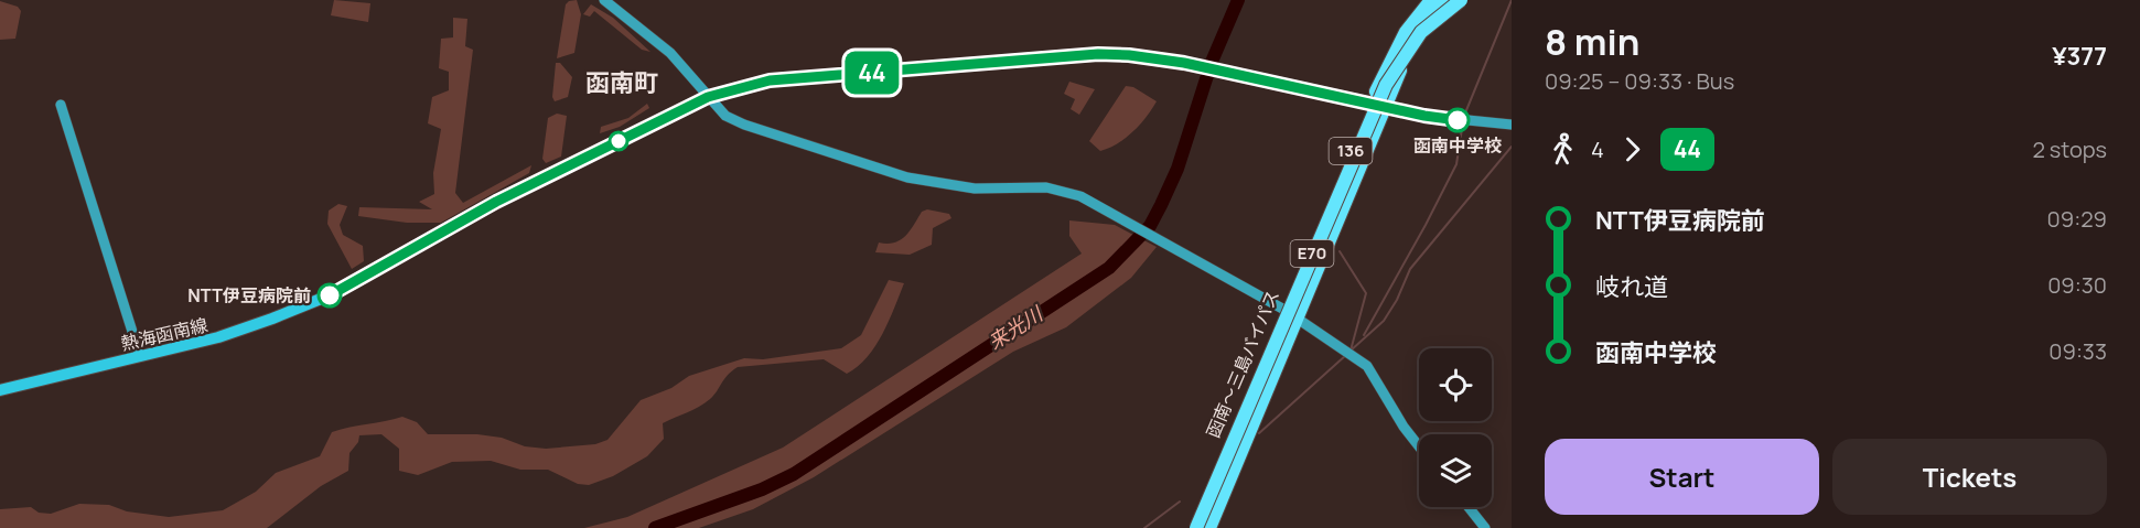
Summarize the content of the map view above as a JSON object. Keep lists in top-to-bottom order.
{
  "streets": {
    "highway": ["136", "E70", "函南～三島バイパス"],
    "main road": ["熱海函南線"]
  },
  "crossings": [
    ["熱海函南線", "函南～三島バイパス"]
  ],
  "districts": ["函南町"],
  "water": ["来光川"],
  "places": ["函南中学校", "NTT伊豆病院前"],
  "lines": ["bus line 44"],
  "page": {
    "on_map": "44",
    "heading": ["8 min", "09:25 – 09:33 · Bus", "¥377"],
    "legs": ["4", "44", "2 stops"],
    "list": [
      {
        "name": "NTT伊豆病院前",
        "value": "09:29"
      },
      {
        "name": "岐れ道",
        "value": "09:30"
      },
      {
        "name": "函南中学校",
        "value": "09:33"
      }
    ],
    "buttons": ["Start", "Tickets"]
  }
}
